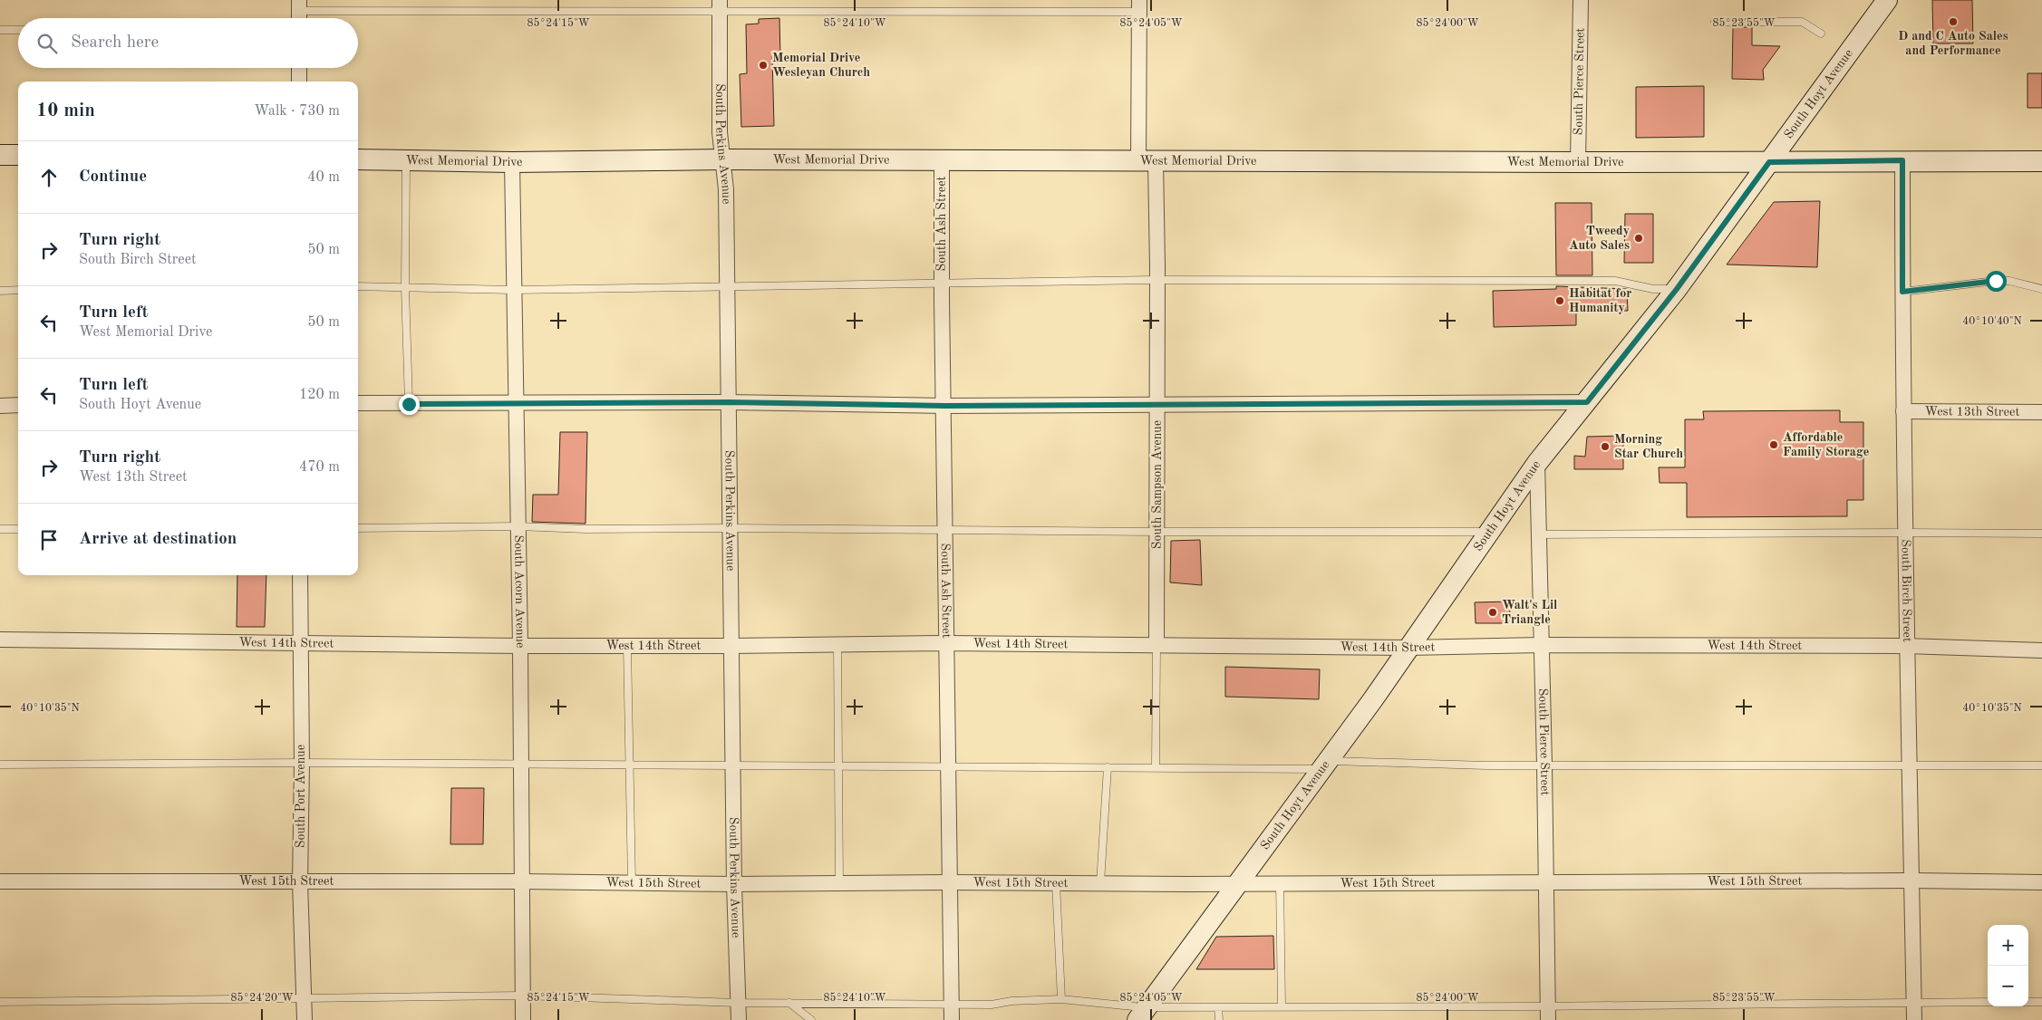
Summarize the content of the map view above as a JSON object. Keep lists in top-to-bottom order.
{
  "streets": {
    "main road": ["South Hoyt Avenue", "West Memorial Drive"],
    "street": [
      "South Pierce Street",
      "South Perkins Avenue",
      "South Ash Street",
      "West 13th Street",
      "South Sampson Avenue",
      "South Birch Street",
      "South Acorn Avenue",
      "West 14th Street",
      "South Port Avenue",
      "West 15th Street"
    ]
  },
  "crossings": [
    ["South Pierce Street", "South Hoyt Avenue"],
    ["South Pierce Street", "West Memorial Drive"],
    ["South Pierce Street", "West 14th Street"],
    ["South Pierce Street", "West 15th Street"],
    ["South Hoyt Avenue", "West Memorial Drive"],
    ["South Hoyt Avenue", "West 14th Street"],
    ["South Hoyt Avenue", "West 15th Street"],
    ["South Perkins Avenue", "West Memorial Drive"],
    ["South Perkins Avenue", "West 14th Street"],
    ["South Perkins Avenue", "West 15th Street"],
    ["West Memorial Drive", "South Ash Street"],
    ["West Memorial Drive", "South Sampson Avenue"],
    ["West Memorial Drive", "South Birch Street"],
    ["West Memorial Drive", "South Acorn Avenue"],
    ["South Ash Street", "West 14th Street"],
    ["South Ash Street", "West 15th Street"],
    ["West 13th Street", "South Birch Street"],
    ["South Sampson Avenue", "West 14th Street"],
    ["South Birch Street", "West 14th Street"],
    ["South Birch Street", "West 15th Street"],
    ["South Acorn Avenue", "West 14th Street"],
    ["South Acorn Avenue", "West 15th Street"],
    ["West 14th Street", "South Port Avenue"],
    ["South Port Avenue", "West 15th Street"]
  ],
  "places": [
    "D and C Auto Sales and Performance",
    "Memorial Drive Wesleyan Church",
    "Tweedy Auto Sales",
    "Habitat for Humanity",
    "Affordable Family Storage",
    "Morning Star Church",
    "Walt's Lil Triangle"
  ],
  "page": {
    "search": "Search here",
    "heading": ["10 min", "Walk · 730 m"],
    "list": [
      ["Continue", "40 m"],
      ["Turn right", "South Birch Street", "50 m"],
      ["Turn left", "West Memorial Drive", "50 m"],
      ["Turn left", "South Hoyt Avenue", "120 m"],
      ["Turn right", "West 13th Street", "470 m"],
      "Arrive at destination"
    ],
    "map_buttons": ["+", "−"]
  },
  "coordinates": [
    "85°24'15\"W",
    "85°24'10\"W",
    "85°24'05\"W",
    "85°24'00\"W",
    "85°23'55\"W",
    "40°10'40\"N",
    "40°10'35\"N",
    "85°24'20\"W"
  ]
}
